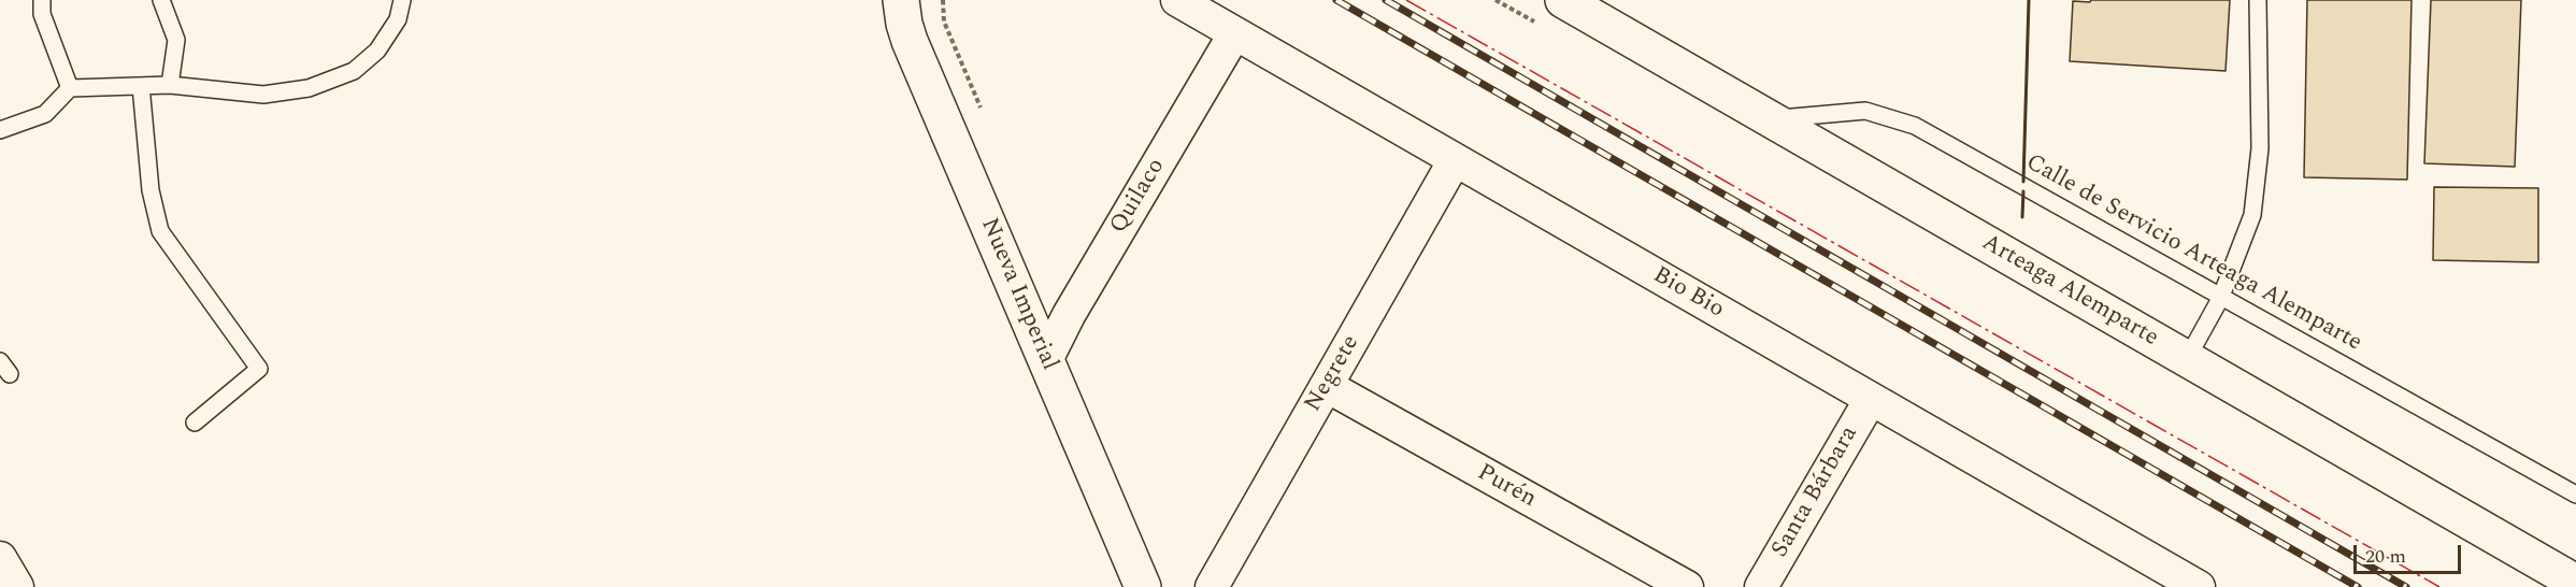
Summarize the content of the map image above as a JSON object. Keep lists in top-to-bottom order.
{
  "streets": {
    "main road": ["Arteaga Alemparte", "Nueva Imperial"],
    "street": [
      "Quilaco",
      "Bio Bio",
      "Negrete",
      "Purén",
      "Santa Bárbara"
    ],
    "lane": ["Calle de Servicio Arteaga Alemparte"]
  },
  "crossings": [
    ["Quilaco", "Bio Bio"],
    ["Quilaco", "Nueva Imperial"],
    ["Calle de Servicio Arteaga Alemparte", "Arteaga Alemparte"],
    ["Bio Bio", "Negrete"],
    ["Bio Bio", "Santa Bárbara"],
    ["Negrete", "Purén"]
  ],
  "scale_bar": "20 m"
}
